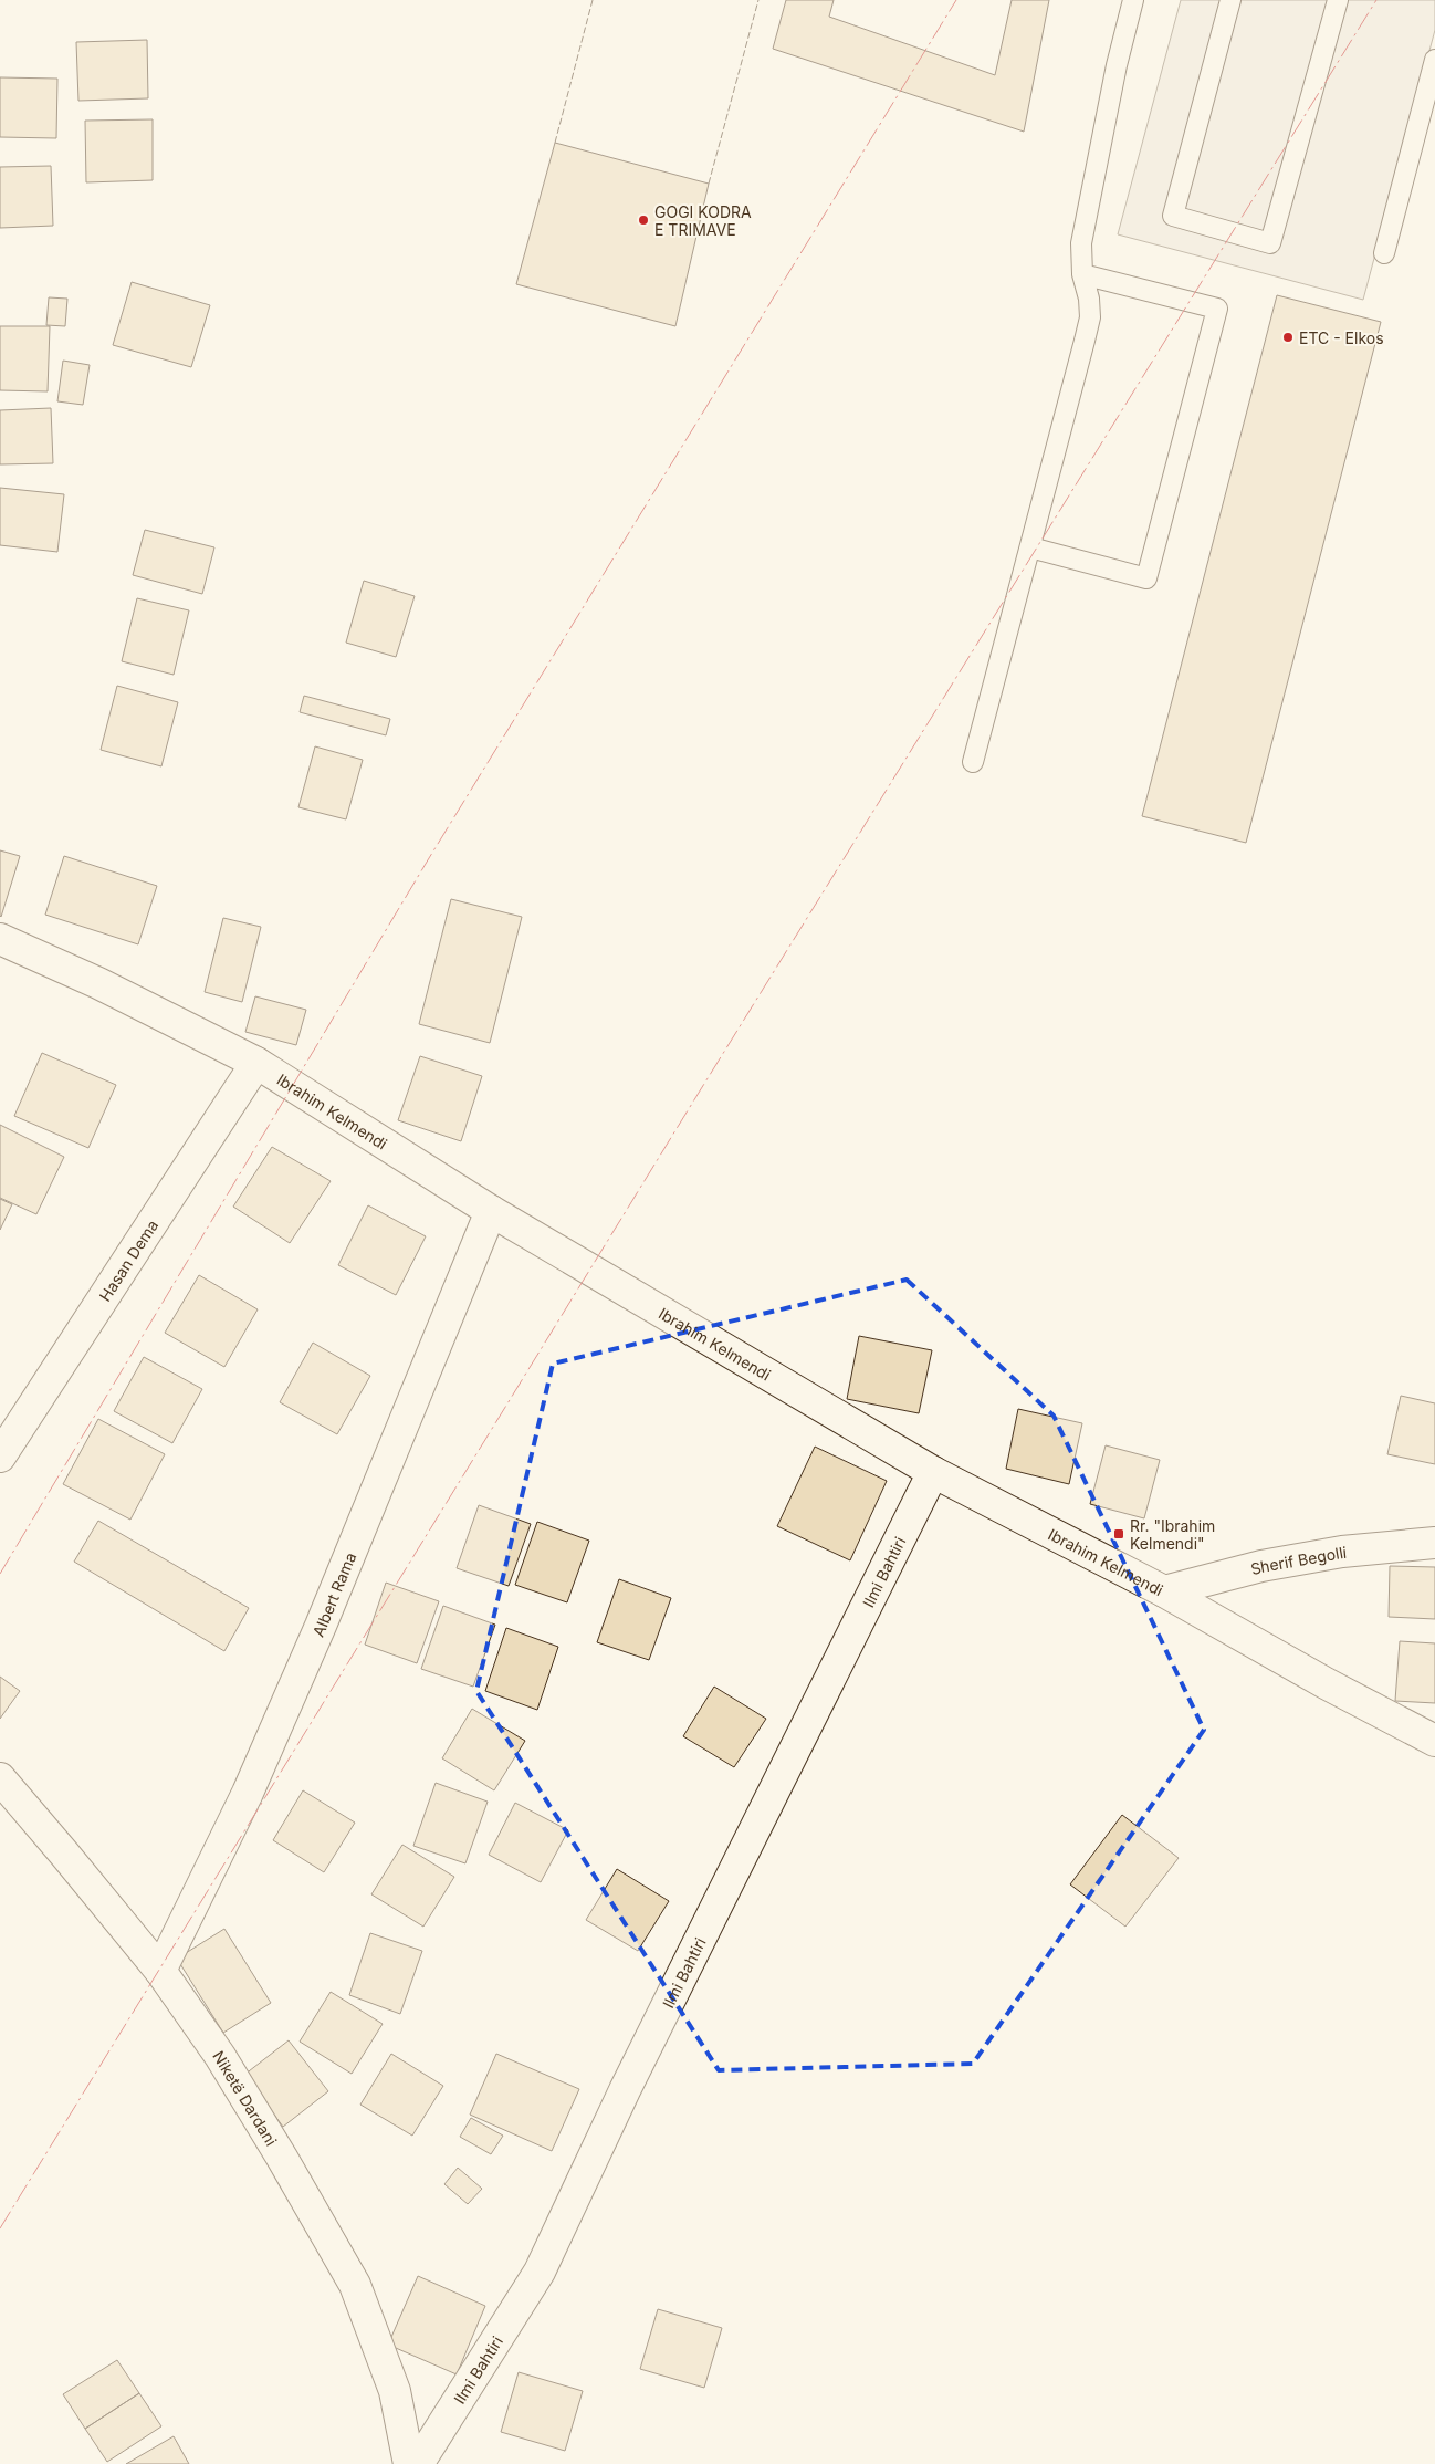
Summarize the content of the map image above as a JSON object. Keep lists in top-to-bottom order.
{
  "streets": {
    "street": [
      "Ibrahim Kelmendi",
      "Hasan Dema",
      "Sherif Begolli",
      "Ilmi Bahtiri",
      "Albert Rama",
      "Niketë Dardani"
    ]
  },
  "crossings": [
    ["Ibrahim Kelmendi", "Hasan Dema"],
    ["Ibrahim Kelmendi", "Sherif Begolli"],
    ["Ibrahim Kelmendi", "Ilmi Bahtiri"],
    ["Ibrahim Kelmendi", "Albert Rama"],
    ["Albert Rama", "Niketë Dardani"]
  ],
  "places": {
    "other": ["GOGI KODRA E TRIMAVE", "ETC - Elkos"],
    "transit": ["Rr. \"Ibrahim Kelmendi\""]
  }
}
